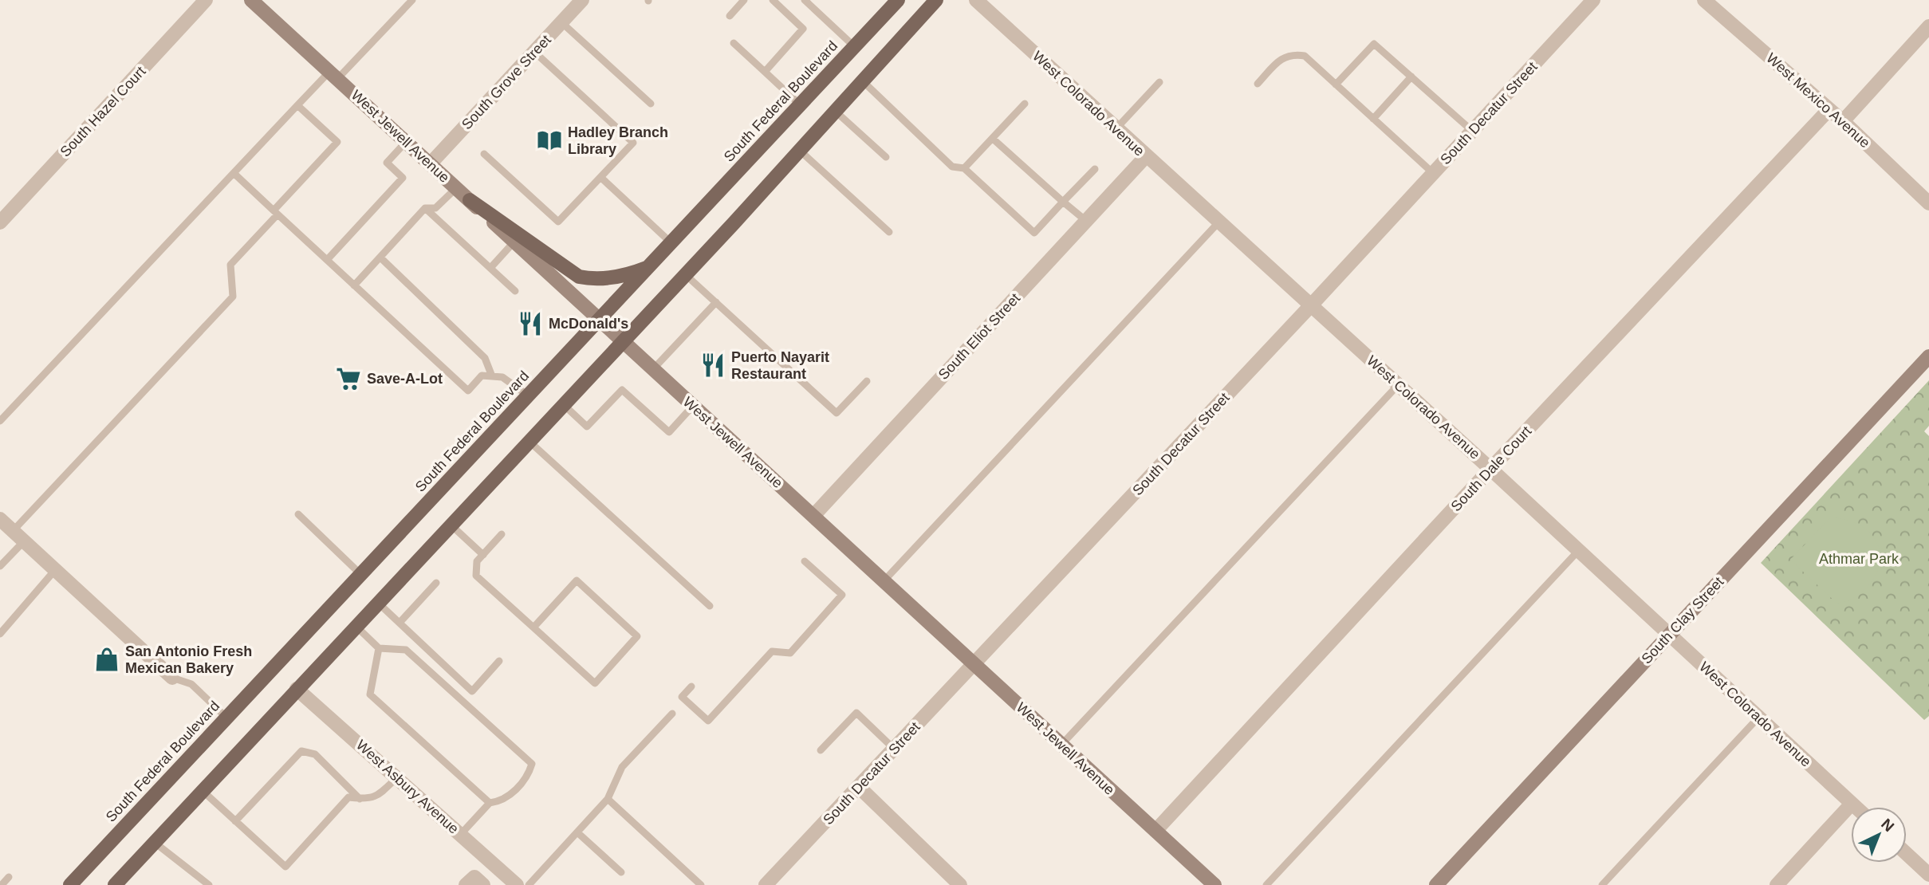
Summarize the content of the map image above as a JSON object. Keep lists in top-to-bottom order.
{
  "streets": {
    "main road": ["South Federal Boulevard"],
    "street": [
      "South Grove Street",
      "West Mexico Avenue",
      "West Colorado Avenue",
      "South Hazel Court",
      "South Decatur Street",
      "West Jewell Avenue",
      "South Eliot Street",
      "South Dale Court",
      "South Clay Street",
      "West Asbury Avenue"
    ]
  },
  "crossings": [
    ["South Grove Street", "West Jewell Avenue"],
    ["West Mexico Avenue", "South Dale Court"],
    ["South Federal Boulevard", "West Jewell Avenue"],
    ["West Colorado Avenue", "South Decatur Street"],
    ["West Colorado Avenue", "South Eliot Street"],
    ["West Colorado Avenue", "South Dale Court"],
    ["West Colorado Avenue", "South Clay Street"],
    ["South Decatur Street", "West Jewell Avenue"],
    ["West Jewell Avenue", "South Eliot Street"],
    ["West Jewell Avenue", "South Dale Court"]
  ],
  "parks": ["Athmar Park"],
  "places": {
    "library": ["Hadley Branch Library"],
    "restaurant": ["McDonald's", "Puerto Nayarit Restaurant"],
    "supermarket": ["Save-A-Lot"],
    "shop": ["San Antonio Fresh Mexican Bakery"]
  },
  "north": "top right"
}
